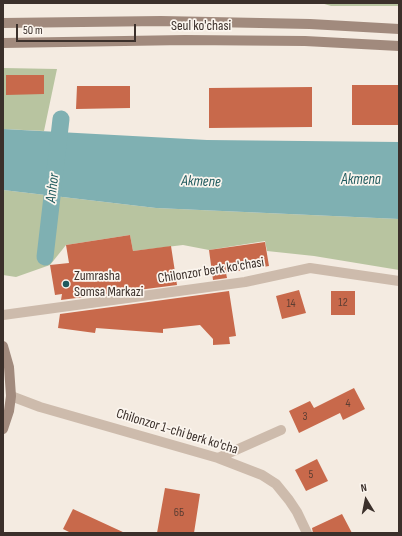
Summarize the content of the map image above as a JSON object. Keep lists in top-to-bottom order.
{
  "streets": {
    "main road": ["Seul ko'chasi"],
    "street": ["Chilonzor berk ko'chasi", "Chilonzor 1-chi berk ko'cha"]
  },
  "water": ["Актепа", "Актепе", "Anhor"],
  "places": ["Zumrasha Somsa Markazi"],
  "house_numbers": [
    "12",
    "14",
    "4",
    "3",
    "5",
    "6Б"
  ],
  "scale_bar": "50 m",
  "north": "top"
}
